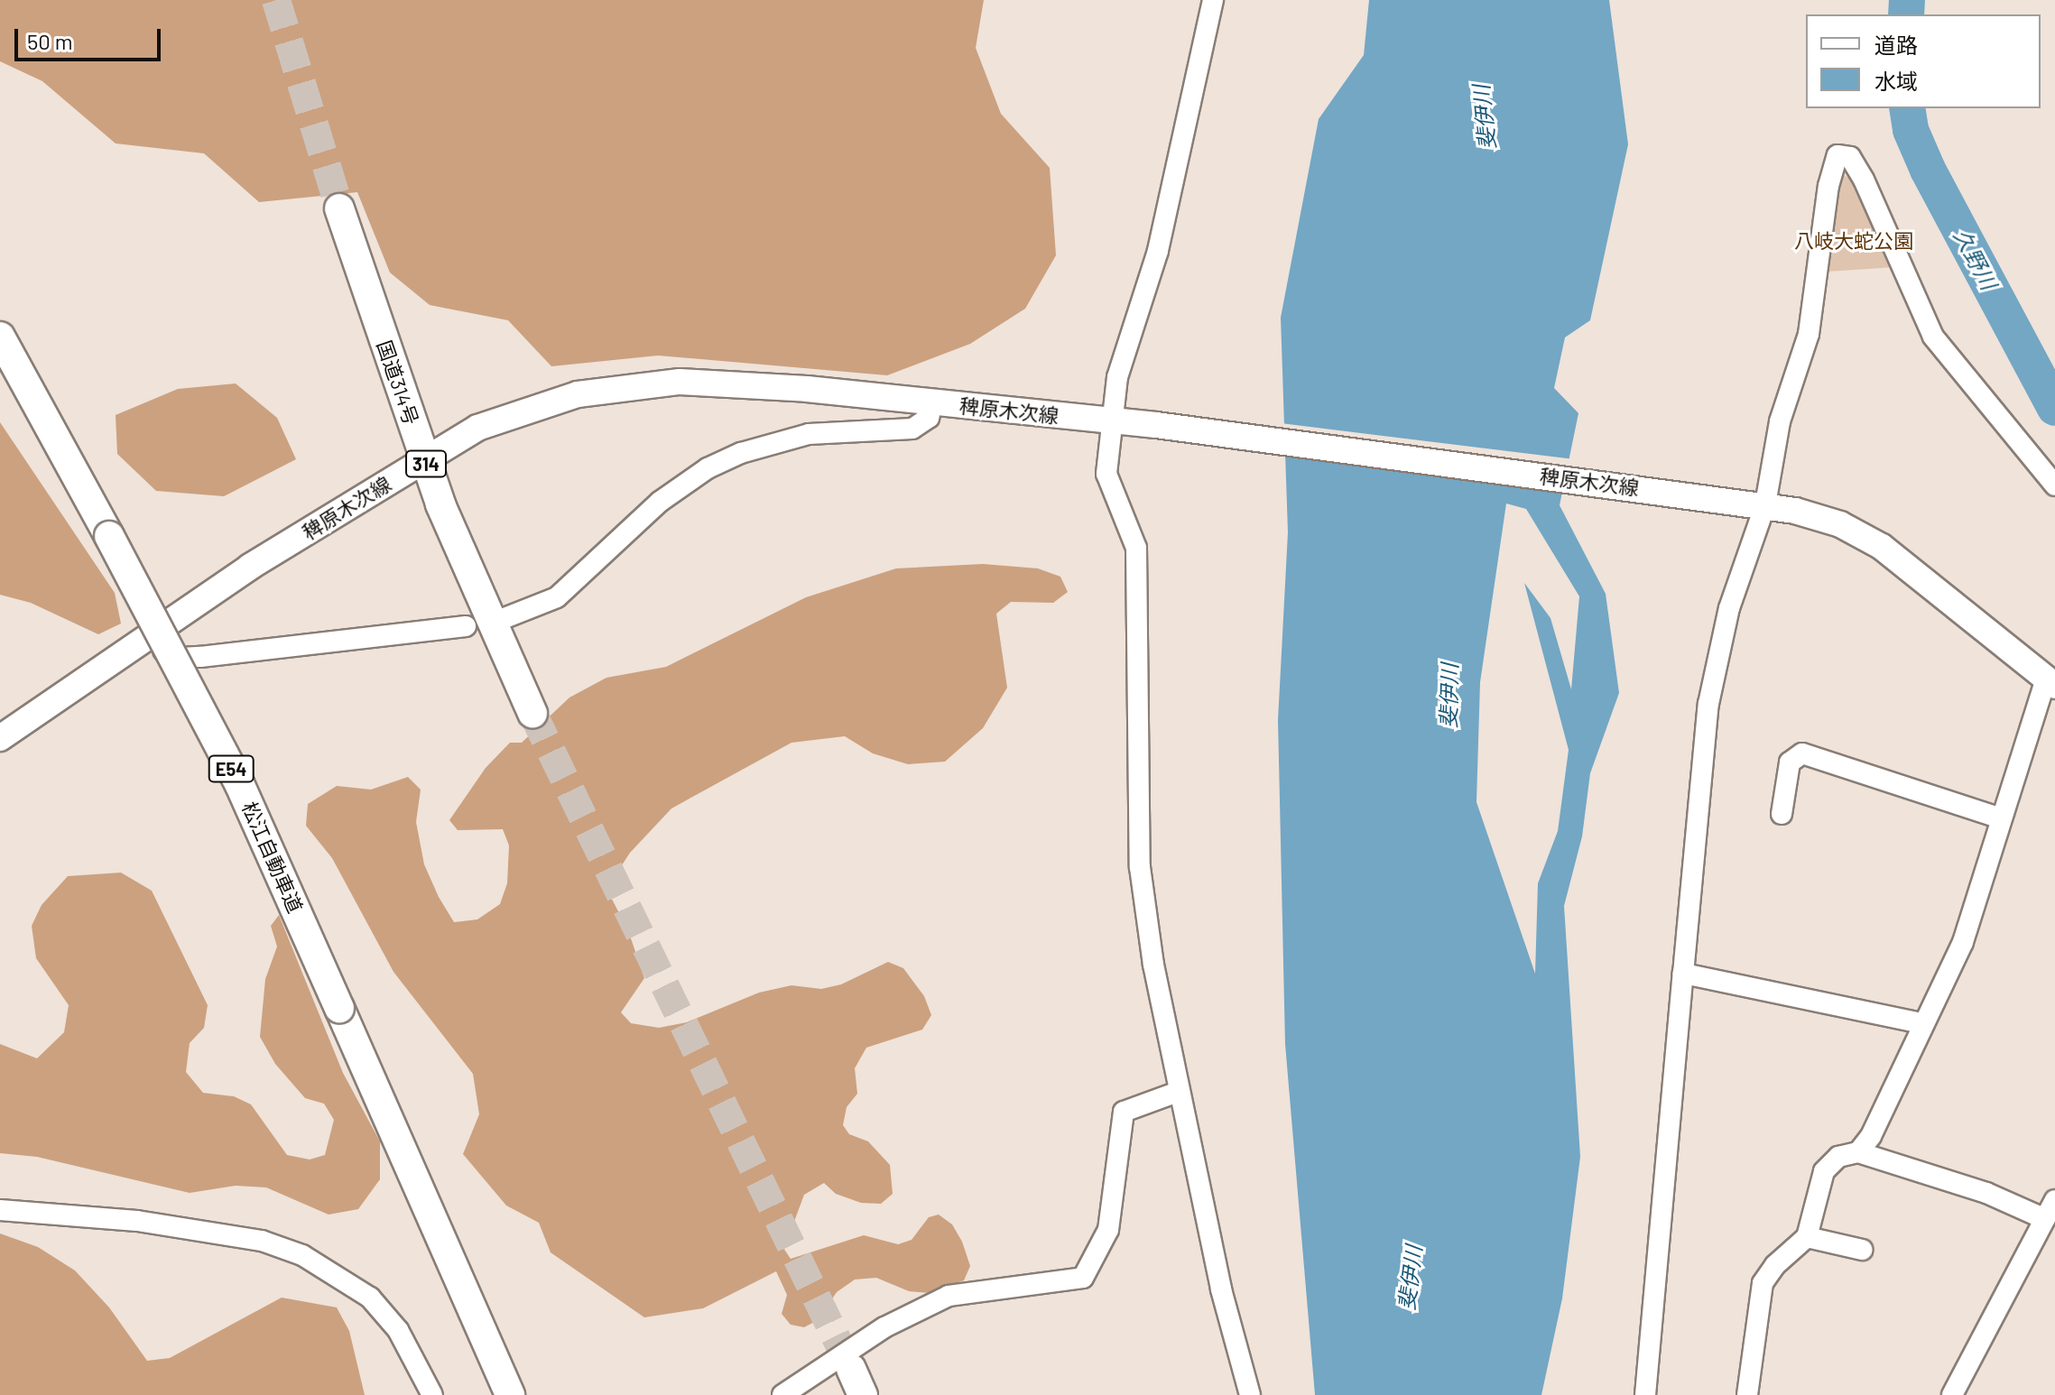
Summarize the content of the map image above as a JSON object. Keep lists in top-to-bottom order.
{
  "streets": {
    "highway": [
      "国道314号",
      "314",
      "E54",
      "松江自動車道"
    ],
    "main road": ["稗原木次線"]
  },
  "crossings": [
    ["国道314号", "稗原木次線"]
  ],
  "water": ["斐伊川", "久野川"],
  "parks": ["八岐大蛇公園"],
  "legend": ["道路", "水域"],
  "scale_bar": "50 m"
}
